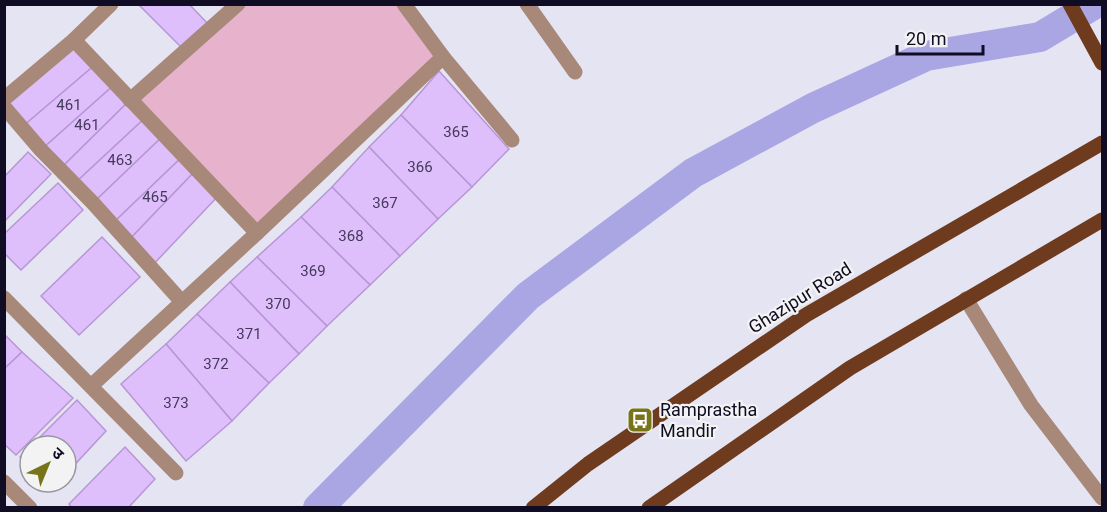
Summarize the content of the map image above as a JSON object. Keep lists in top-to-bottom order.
{
  "streets": {
    "main road": ["Ghazipur Road"]
  },
  "places": {
    "bus stop": ["Ramprastha Mandir"]
  },
  "house_numbers": [
    "461",
    "461",
    "365",
    "463",
    "366",
    "465",
    "367",
    "368",
    "369",
    "370",
    "371",
    "372",
    "373"
  ],
  "scale_bar": "20 m",
  "north": "top right"
}
